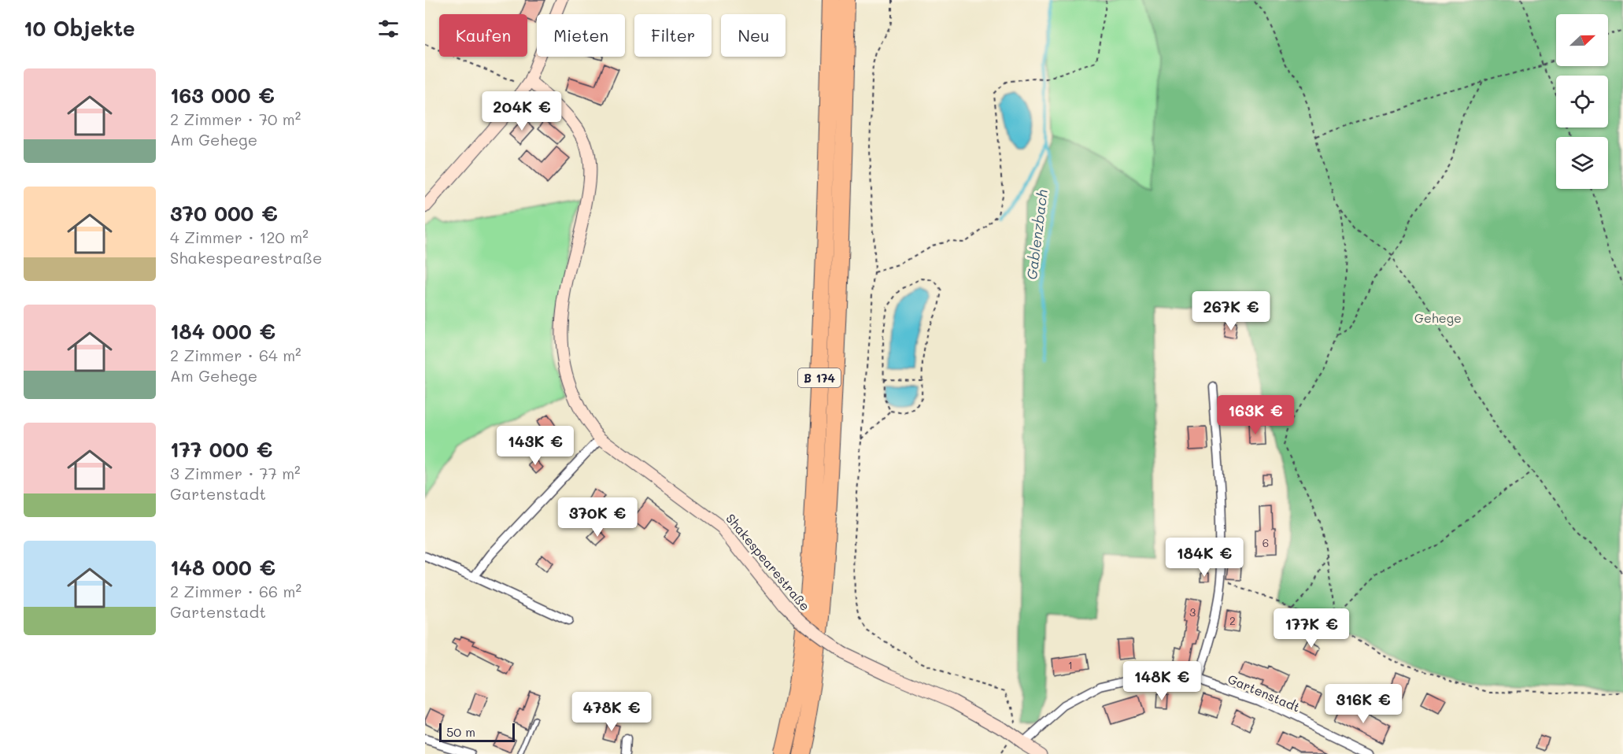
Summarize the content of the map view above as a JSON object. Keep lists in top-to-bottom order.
{
  "streets": {
    "highway": ["B 174"],
    "street": ["Shakespearestraße", "Gartenstadt"]
  },
  "crossings": [
    ["Shakespearestraße", "Gartenstadt"]
  ],
  "water": ["Gablenzbach"],
  "parks": ["Gehege"],
  "house_numbers": [
    "6",
    "3",
    "2",
    "1"
  ],
  "scale_bar": "50 m",
  "north": "right",
  "page": {
    "heading": "10 Objekte",
    "chip": [
      "Kaufen",
      "Mieten",
      "Filter",
      "Neu"
    ],
    "list": [
      {
        "name": "163 000 €",
        "note": "2 Zimmer · 70 m² · Am Gehege"
      },
      {
        "name": "370 000 €",
        "note": "4 Zimmer · 120 m² · Shakespearestraße"
      },
      {
        "name": "184 000 €",
        "note": "2 Zimmer · 64 m² · Am Gehege"
      },
      {
        "name": "177 000 €",
        "note": "3 Zimmer · 77 m² · Gartenstadt"
      },
      {
        "name": "148 000 €",
        "note": "2 Zimmer · 66 m² · Gartenstadt"
      }
    ],
    "price": [
      "204K €",
      "267K €",
      "163K €",
      "143K €",
      "370K €",
      "184K €",
      "177K €",
      "148K €",
      "316K €",
      "478K €"
    ],
    "scale": "50 m"
  }
}
